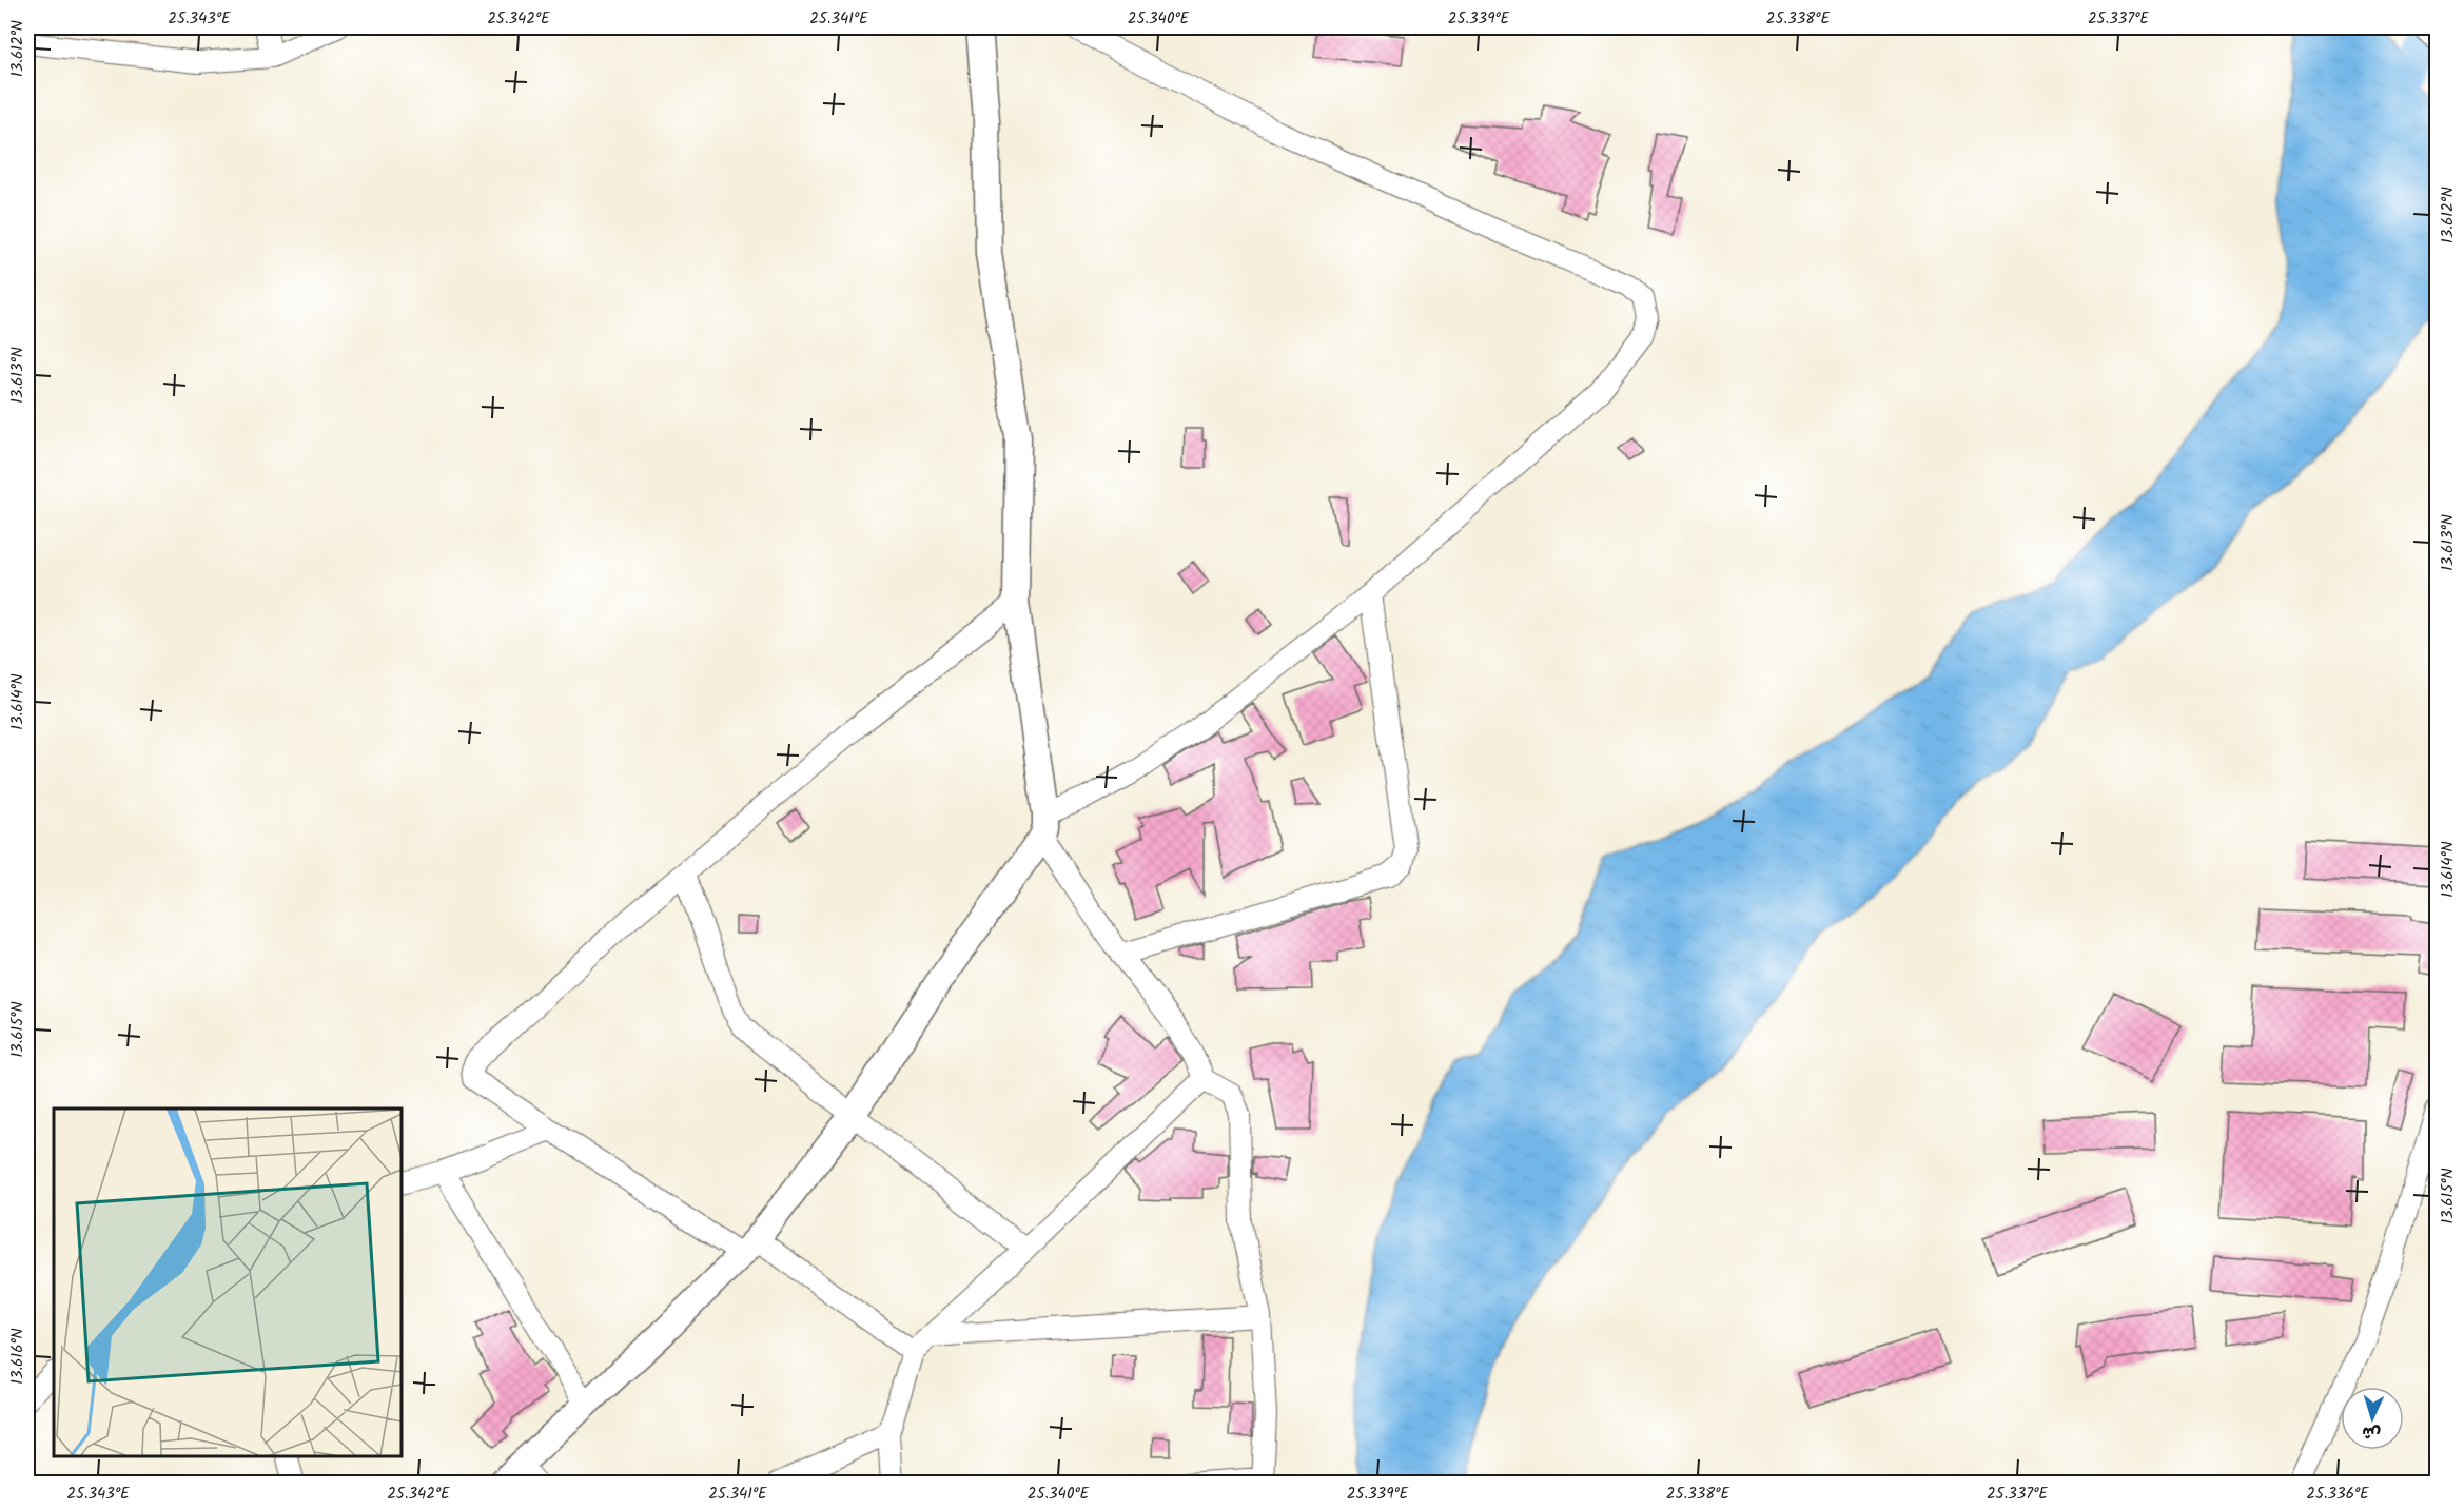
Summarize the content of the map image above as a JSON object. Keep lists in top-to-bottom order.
{
  "north": "bottom",
  "coordinates": [
    "25.343°E",
    "25.342°E",
    "25.341°E",
    "25.340°E",
    "25.339°E",
    "25.338°E",
    "25.337°E",
    "13.612°N",
    "13.613°N",
    "13.614°N",
    "13.615°N",
    "13.616°N",
    "25.336°E"
  ]
}
